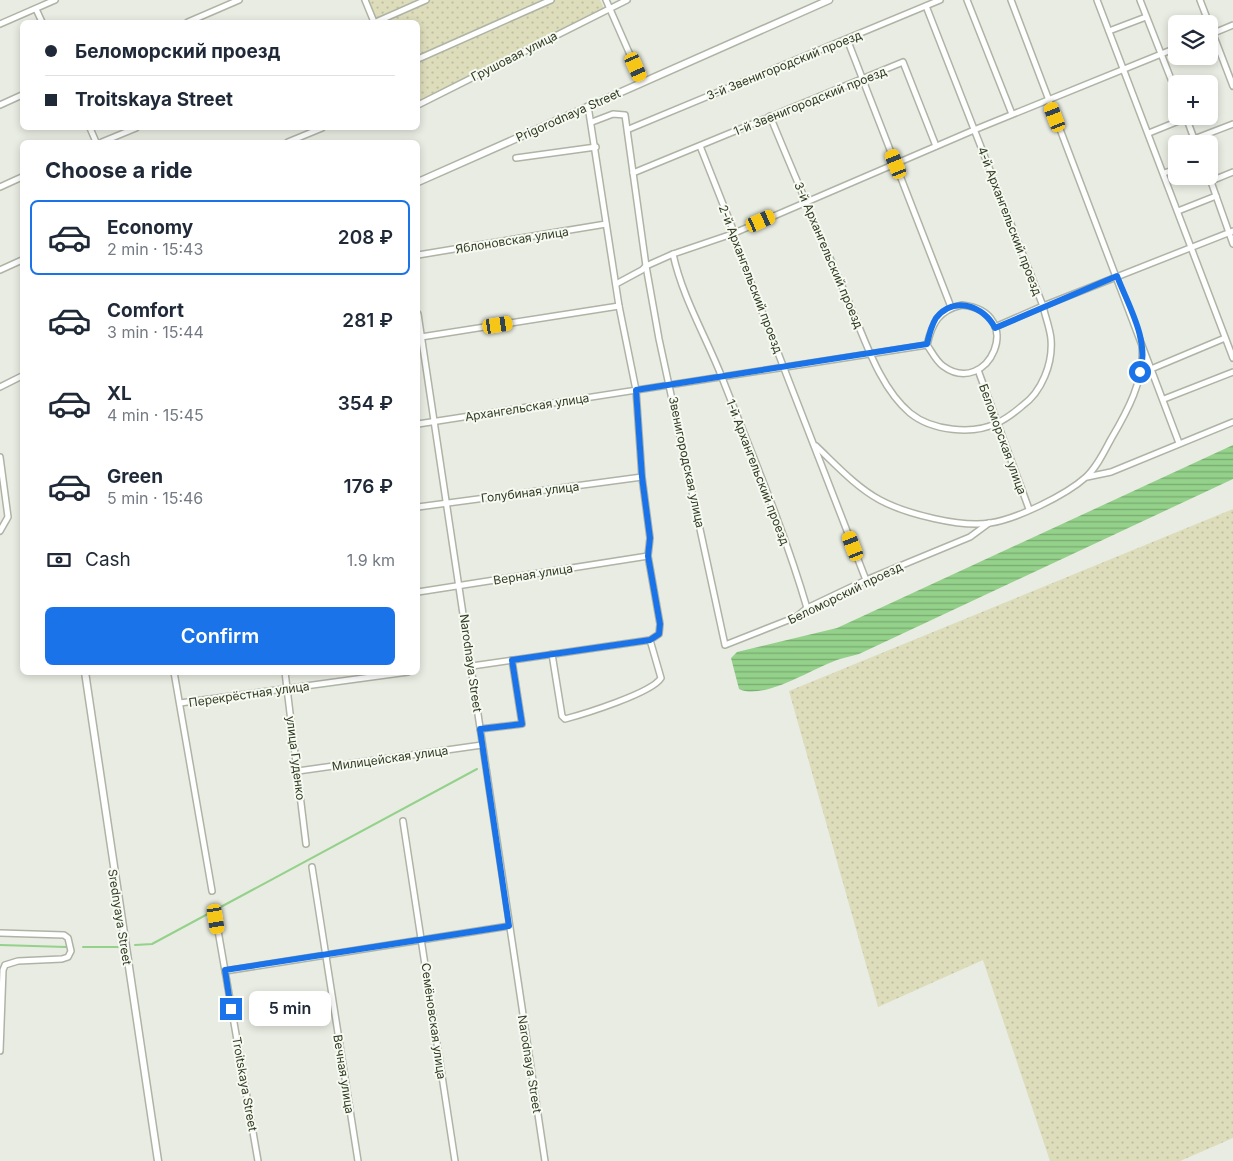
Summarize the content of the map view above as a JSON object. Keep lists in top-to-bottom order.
{
  "streets": {
    "street": [
      "Грушовая улица",
      "3-й Звенигородский проезд",
      "1-й Звенигородский проезд",
      "Prigorodnaya Street",
      "4-й Архангельский проезд",
      "Яблоновская улица",
      "3-й Архангельский проезд",
      "2-й Архангельский проезд",
      "Архангельская улица",
      "Беломорская улица",
      "Звенигородская улица",
      "1-й Архангельский проезд",
      "Голубиная улица",
      "Верная улица",
      "Беломорский проезд",
      "Narodnaya Street",
      "Перекрёстная улица",
      "улица Гуденко",
      "Милицейская улица",
      "Srednyaya Street",
      "Семёновская улица",
      "Вечная улица",
      "Troitskaya Street"
    ]
  },
  "crossings": [
    ["3-й Звенигородский проезд", "4-й Архангельский проезд"],
    ["3-й Звенигородский проезд", "Звенигородская улица"],
    ["1-й Звенигородский проезд", "3-й Архангельский проезд"],
    ["1-й Звенигородский проезд", "2-й Архангельский проезд"],
    ["1-й Звенигородский проезд", "Звенигородская улица"],
    ["4-й Архангельский проезд", "3-й Архангельский проезд"],
    ["4-й Архангельский проезд", "Беломорская улица"],
    ["3-й Архангельский проезд", "Беломорская улица"],
    ["2-й Архангельский проезд", "Беломорский проезд"],
    ["Архангельская улица", "Звенигородская улица"],
    ["Архангельская улица", "Narodnaya Street"],
    ["Беломорская улица", "Беломорский проезд"],
    ["Звенигородская улица", "Беломорский проезд"],
    ["1-й Архангельский проезд", "Беломорский проезд"],
    ["Голубиная улица", "Narodnaya Street"],
    ["Верная улица", "Narodnaya Street"],
    ["Narodnaya Street", "Милицейская улица"],
    ["Перекрёстная улица", "улица Гуденко"],
    ["улица Гуденко", "Милицейская улица"]
  ],
  "page": {
    "map_buttons": ["+", "−"],
    "banner": ["Беломорский проезд", "Troitskaya Street"],
    "heading": "Choose a ride",
    "list": [
      {
        "name": "Economy",
        "note": "2 min · 15:43",
        "value": "208 ₽"
      },
      {
        "name": "Comfort",
        "note": "3 min · 15:44",
        "value": "281 ₽"
      },
      {
        "name": "XL",
        "note": "4 min · 15:45",
        "value": "354 ₽"
      },
      {
        "name": "Green",
        "note": "5 min · 15:46",
        "value": "176 ₽"
      }
    ],
    "pay": ["Cash", "1.9 km"],
    "buttons": "Confirm",
    "bubble": "5 min"
  }
}
